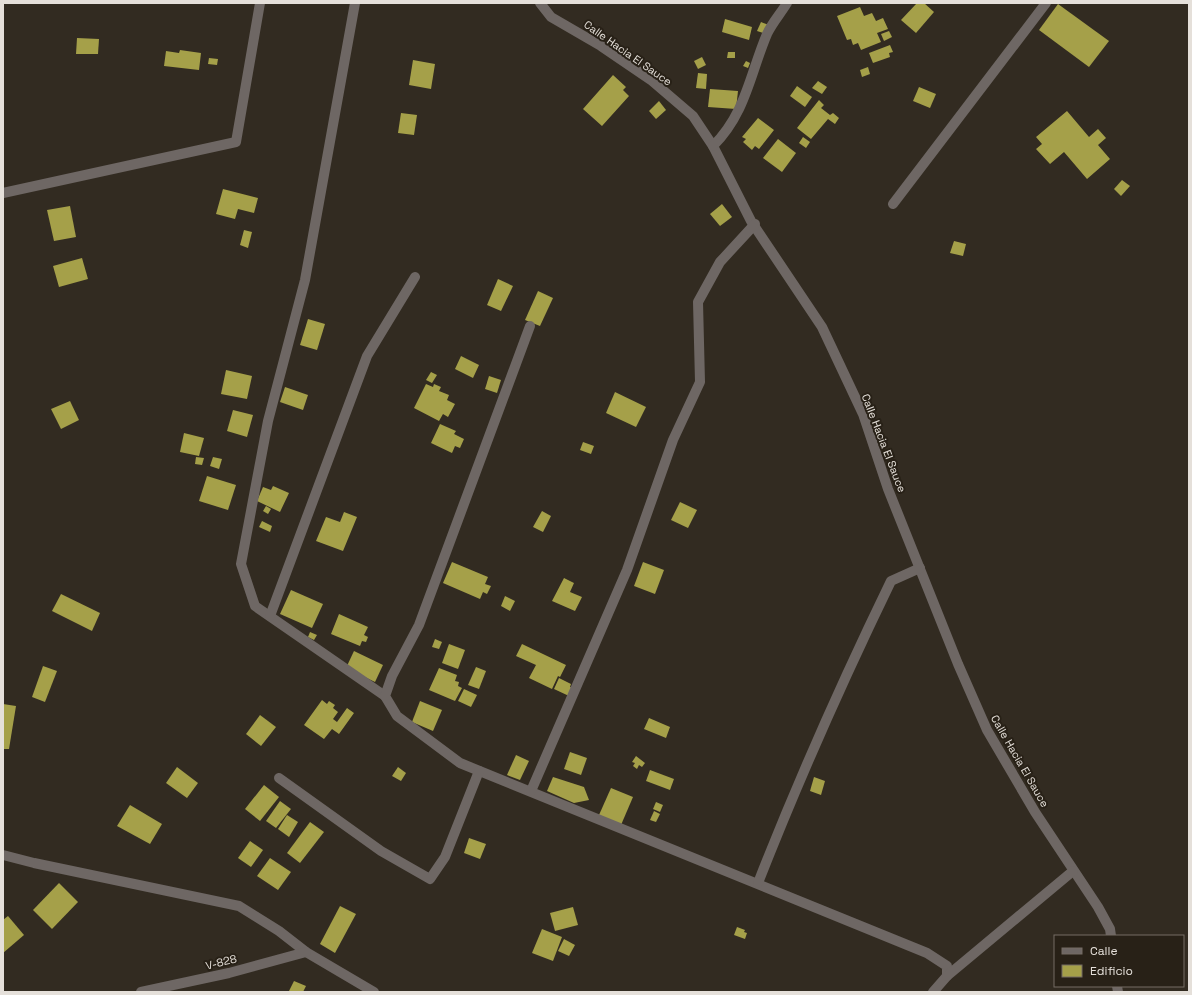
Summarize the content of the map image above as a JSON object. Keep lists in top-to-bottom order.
{
  "streets": {
    "street": ["Calle Hacia El Sauce", "V-828"]
  },
  "legend": ["Calle", "Edificio"]
}
